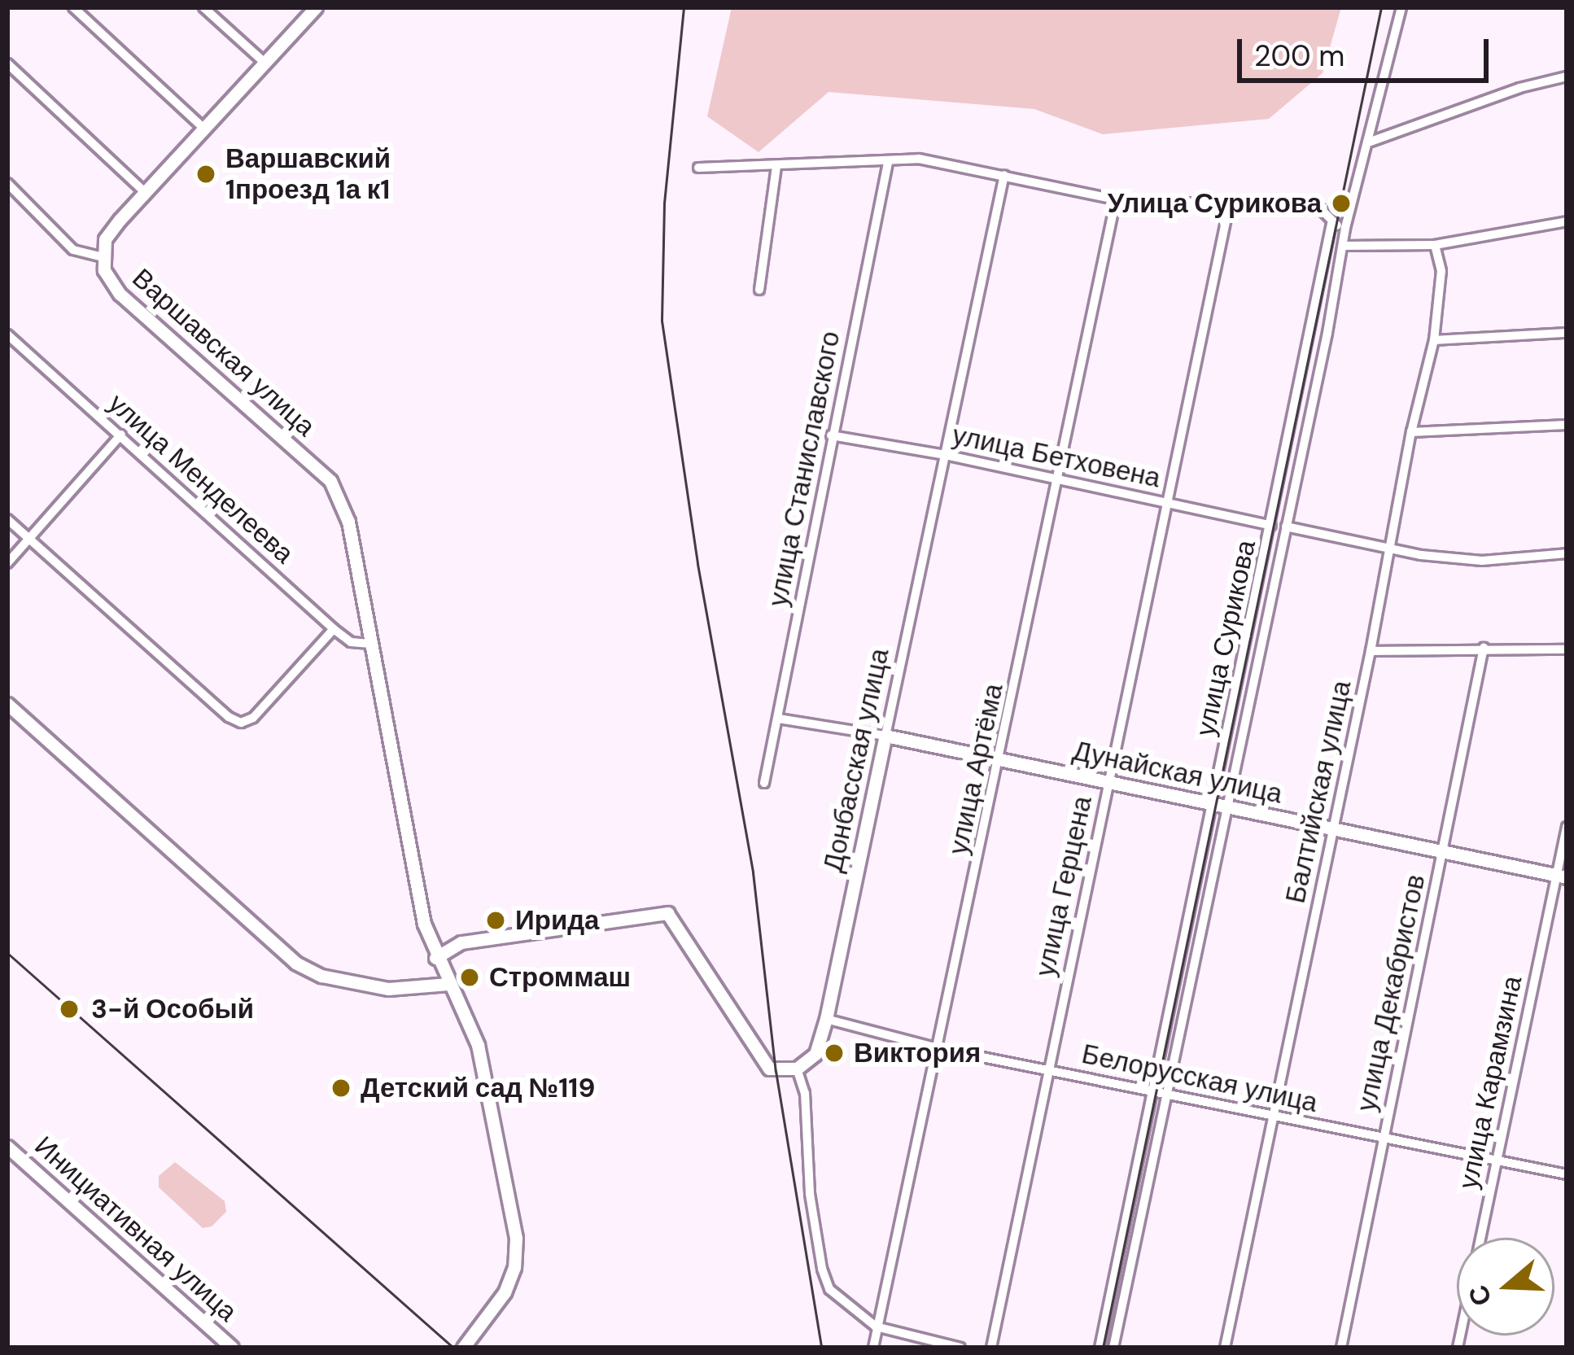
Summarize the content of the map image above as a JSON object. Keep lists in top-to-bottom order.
{
  "streets": {
    "main road": [
      "Варшавская улица",
      "Донбасская улица",
      "Дунайская улица",
      "Инициативная улица"
    ],
    "street": [
      "улица Бетховена",
      "улица Станиславского",
      "улица Менделеева",
      "улица Сурикова",
      "улица Артёма",
      "Балтийская улица",
      "улица Герцена",
      "улица Декабристов",
      "Белорусская улица",
      "улица Карамзина"
    ]
  },
  "crossings": [
    ["Варшавская улица", "улица Менделеева"],
    ["улица Бетховена", "улица Станиславского"],
    ["улица Бетховена", "улица Сурикова"],
    ["улица Бетховена", "Донбасская улица"],
    ["улица Бетховена", "улица Артёма"],
    ["улица Бетховена", "улица Герцена"],
    ["улица Станиславского", "Дунайская улица"],
    ["улица Сурикова", "Дунайская улица"],
    ["улица Сурикова", "Белорусская улица"],
    ["Донбасская улица", "Дунайская улица"],
    ["Донбасская улица", "Белорусская улица"],
    ["улица Артёма", "Дунайская улица"],
    ["улица Артёма", "Белорусская улица"],
    ["Дунайская улица", "Балтийская улица"],
    ["Дунайская улица", "улица Герцена"],
    ["Дунайская улица", "улица Декабристов"],
    ["Дунайская улица", "улица Карамзина"],
    ["Балтийская улица", "Белорусская улица"],
    ["улица Герцена", "Белорусская улица"],
    ["улица Декабристов", "Белорусская улица"],
    ["Белорусская улица", "улица Карамзина"]
  ],
  "places": [
    "Варшавский 1проезд 1а к1",
    "Улица Сурикова",
    "Ирида",
    "Строммаш",
    "3-й Особый",
    "Виктория",
    "Детский сад №119"
  ],
  "scale_bar": "200 m",
  "north": "left"
}
